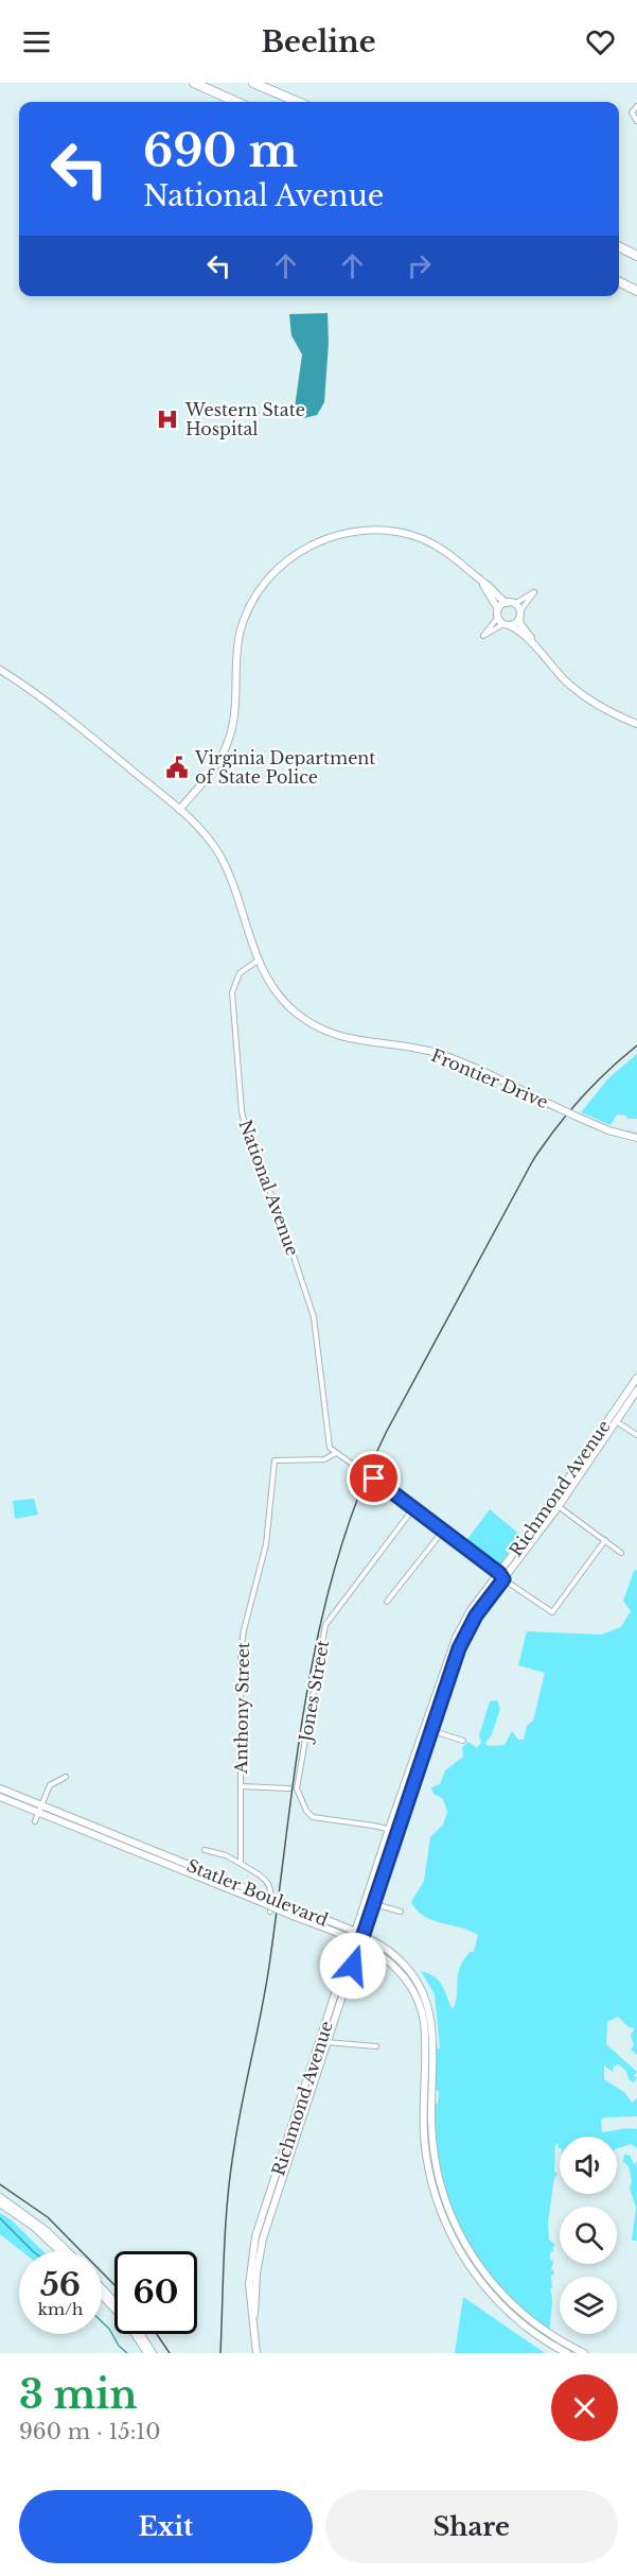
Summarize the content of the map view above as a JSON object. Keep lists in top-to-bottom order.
{
  "streets": {
    "main road": ["Frontier Drive", "Richmond Avenue", "Statler Boulevard"],
    "street": ["National Avenue", "Jones Street", "Anthony Street"]
  },
  "crossings": [
    ["Frontier Drive", "National Avenue"],
    ["National Avenue", "Anthony Street"],
    ["Richmond Avenue", "Jones Street"],
    ["Richmond Avenue", "Statler Boulevard"]
  ],
  "places": {
    "hospital": ["Western State Hospital"],
    "public building": ["Virginia Department of State Police"]
  },
  "page": {
    "header": "Beeline",
    "turn": ["690 m", "National Avenue"],
    "speed": "56 km/h",
    "limit": "60",
    "heading": ["3 min", "960 m · 15:10"],
    "buttons": ["Exit", "Share"]
  }
}
